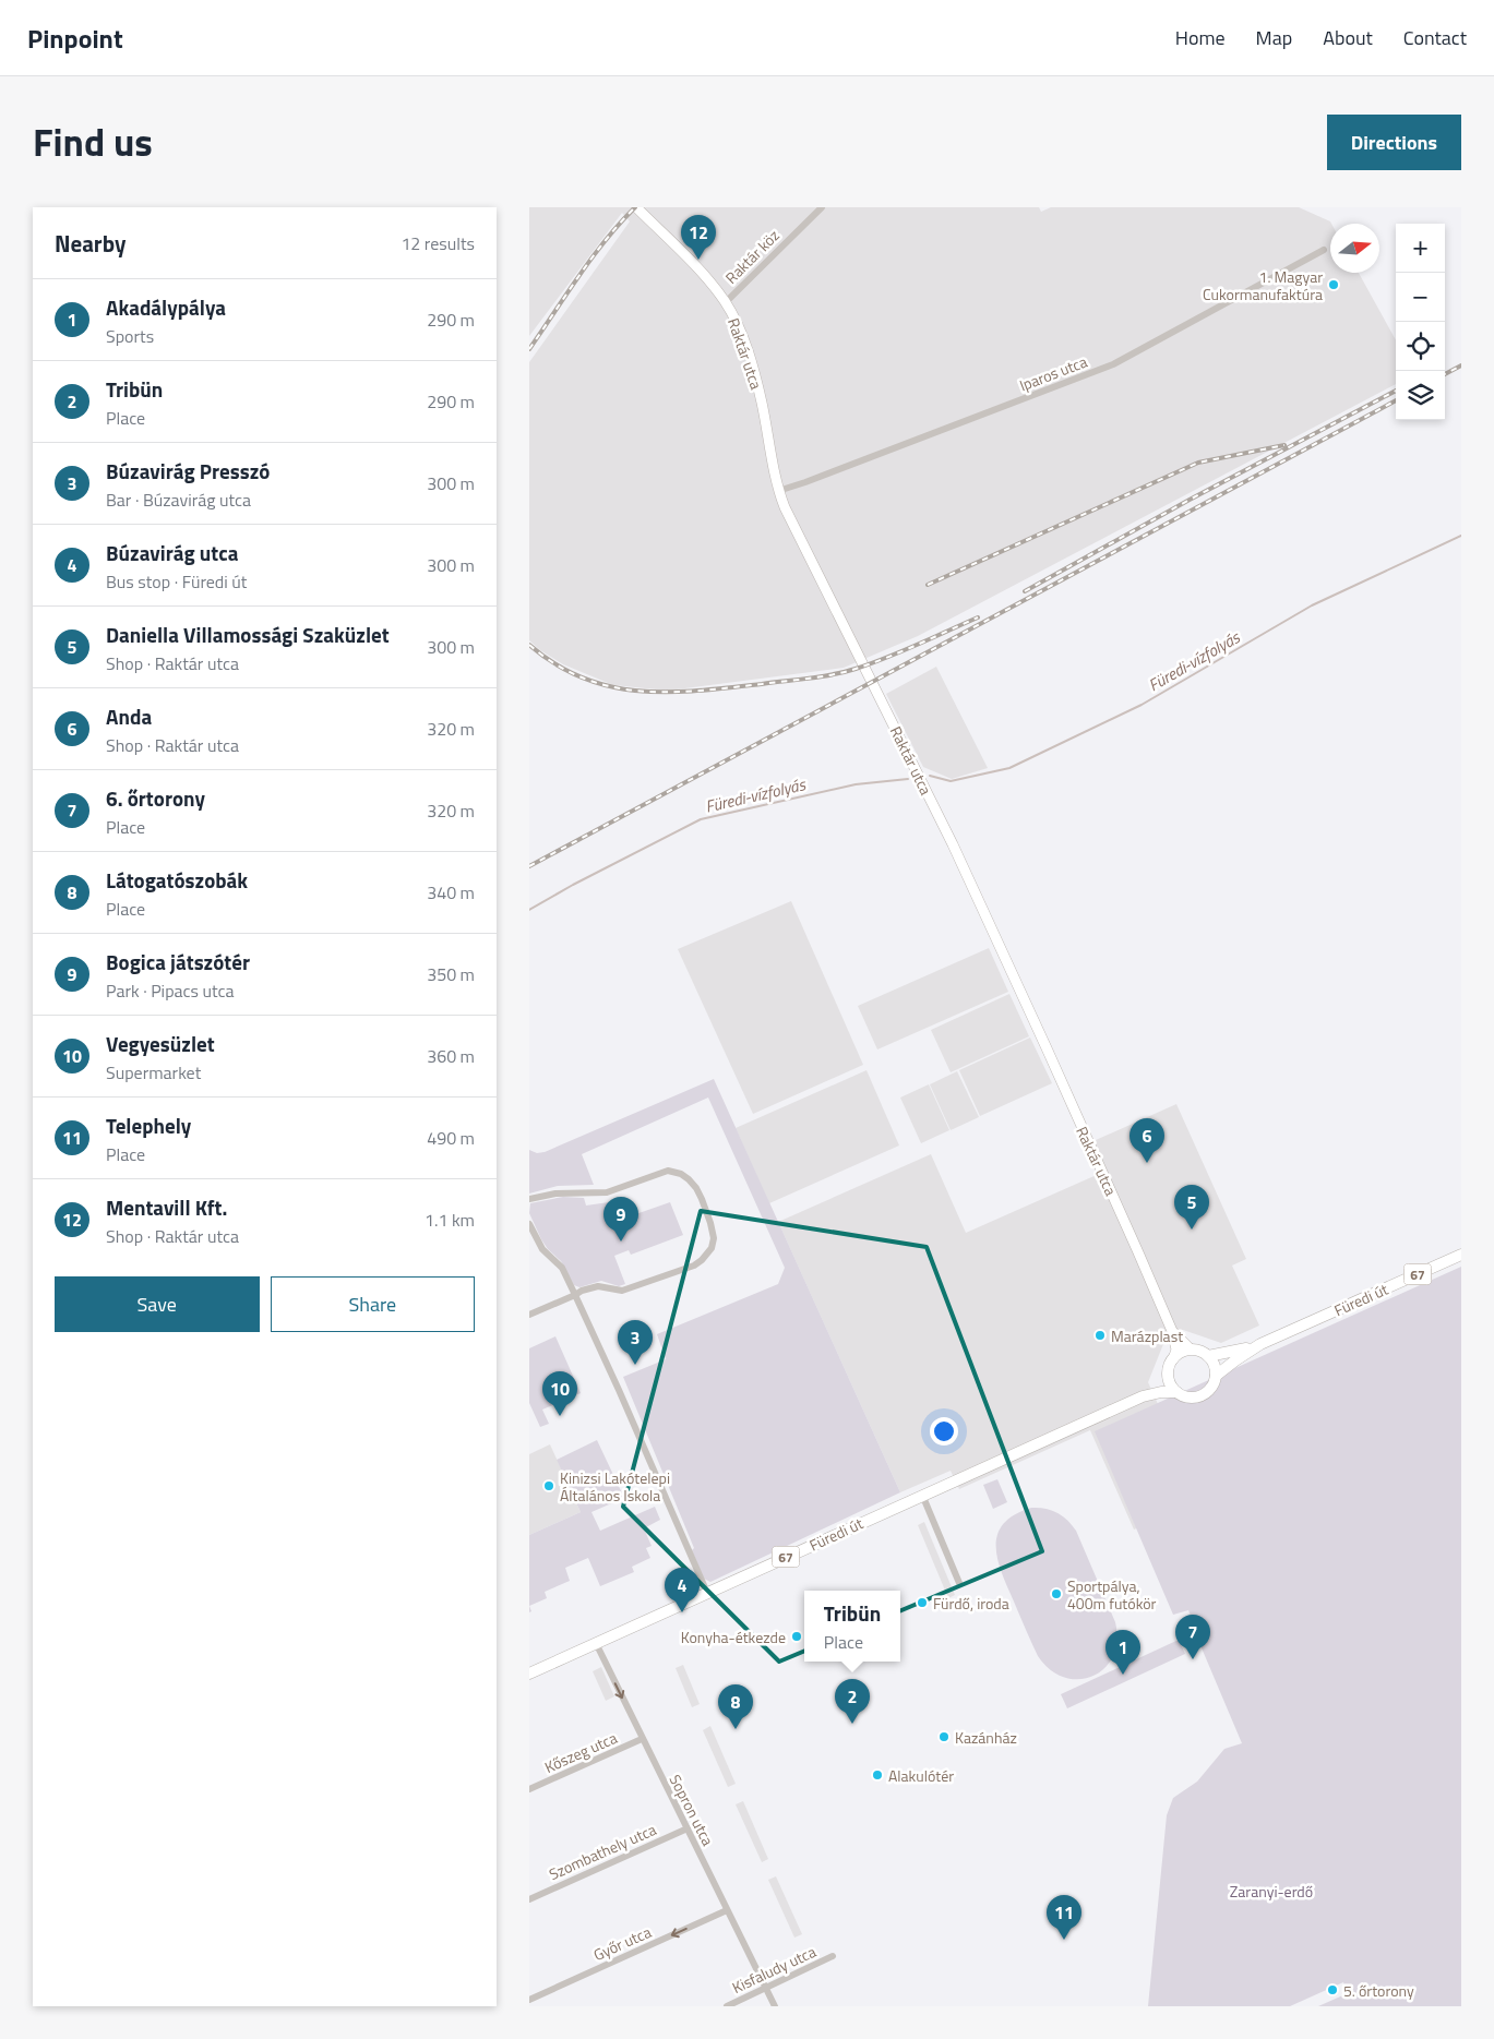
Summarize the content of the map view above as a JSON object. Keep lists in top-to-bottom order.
{
  "streets": {
    "main road": ["67", "Füredi út"],
    "street": [
      "Raktár köz",
      "Raktár utca",
      "Iparos utca",
      "Kőszeg utca",
      "Sopron utca",
      "Szombathely utca",
      "Győr utca",
      "Kisfaludy utca"
    ]
  },
  "crossings": [
    ["Raktár köz", "Raktár utca"],
    ["Raktár utca", "Iparos utca"],
    ["Raktár utca", "Füredi út"],
    ["Füredi út", "Sopron utca"],
    ["Kőszeg utca", "Sopron utca"],
    ["Sopron utca", "Szombathely utca"],
    ["Sopron utca", "Győr utca"],
    ["Sopron utca", "Kisfaludy utca"]
  ],
  "one_way": ["Győr utca"],
  "water": ["Füredi-vízfolyás"],
  "parks": ["Zaranyi-erdő"],
  "places": [
    "1. Magyar Cukormanufaktúra",
    "Marázplast",
    "Kinizsi Lakótelepi Általános Iskola",
    "Sportpálya, 400m futókör",
    "Fürdő, iroda",
    "Konyha-étkezde",
    "Kazánház",
    "Alakulótér",
    "5. őrtorony"
  ],
  "north": "right",
  "page": {
    "header": "Pinpoint",
    "nav": [
      "Home",
      "Map",
      "About",
      "Contact"
    ],
    "title": "Find us",
    "buttons": [
      "Directions",
      ["Save", "Share"]
    ],
    "heading": ["Nearby", "12 results"],
    "pins": [
      "12",
      "6",
      "5",
      "9",
      "3",
      "10",
      "4",
      "7",
      "1",
      "2",
      "8",
      "11"
    ],
    "map_buttons": ["+", "−"],
    "list": [
      {
        "mark": "1",
        "name": "Akadálypálya",
        "note": "Sports",
        "value": "290 m"
      },
      {
        "mark": "2",
        "name": "Tribün",
        "note": "Place",
        "value": "290 m"
      },
      {
        "mark": "3",
        "name": "Búzavirág Presszó",
        "note": "Bar · Búzavirág utca",
        "value": "300 m"
      },
      {
        "mark": "4",
        "name": "Búzavirág utca",
        "note": "Bus stop · Füredi út",
        "value": "300 m"
      },
      {
        "mark": "5",
        "name": "Daniella Villamossági Szaküzlet",
        "note": "Shop · Raktár utca",
        "value": "300 m"
      },
      {
        "mark": "6",
        "name": "Anda",
        "note": "Shop · Raktár utca",
        "value": "320 m"
      },
      {
        "mark": "7",
        "name": "6. őrtorony",
        "note": "Place",
        "value": "320 m"
      },
      {
        "mark": "8",
        "name": "Látogatószobák",
        "note": "Place",
        "value": "340 m"
      },
      {
        "mark": "9",
        "name": "Bogica játszótér",
        "note": "Park · Pipacs utca",
        "value": "350 m"
      },
      {
        "mark": "10",
        "name": "Vegyesüzlet",
        "note": "Supermarket",
        "value": "360 m"
      },
      {
        "mark": "11",
        "name": "Telephely",
        "note": "Place",
        "value": "490 m"
      },
      {
        "mark": "12",
        "name": "Mentavill Kft.",
        "note": "Shop · Raktár utca",
        "value": "1.1 km"
      }
    ],
    "popup": ["Tribün", "Place"]
  }
}
